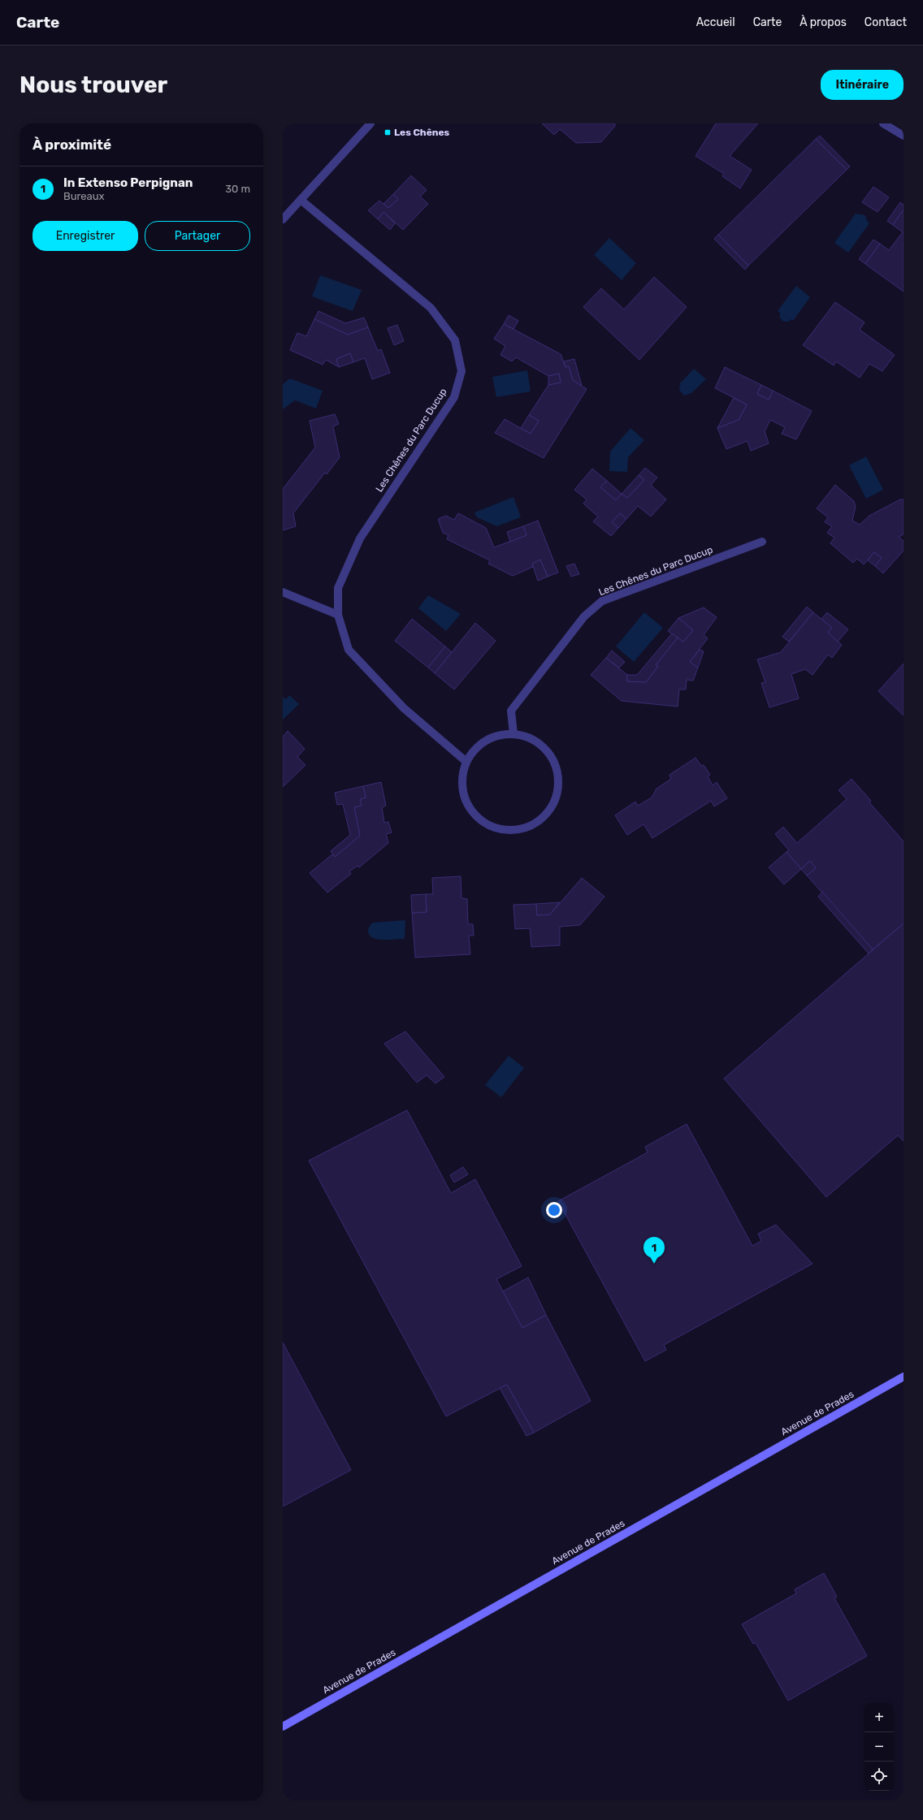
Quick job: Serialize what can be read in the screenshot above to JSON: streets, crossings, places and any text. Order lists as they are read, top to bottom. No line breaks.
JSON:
{"streets":{"main road":["Avenue de Prades"],"street":["Les Chênes du Parc Ducup"]},"places":{"transit":["Les Chênes"]},"page":{"header":"Carte","nav":["Accueil","Carte","À propos","Contact"],"buttons":["Itinéraire",["Enregistrer","Partager"]],"title":"Nous trouver","heading":"À proximité","list":[{"mark":"1","name":"In Extenso Perpignan","note":"Bureaux","value":"30 m"}],"pins":"1","map_buttons":["+","−"]}}
